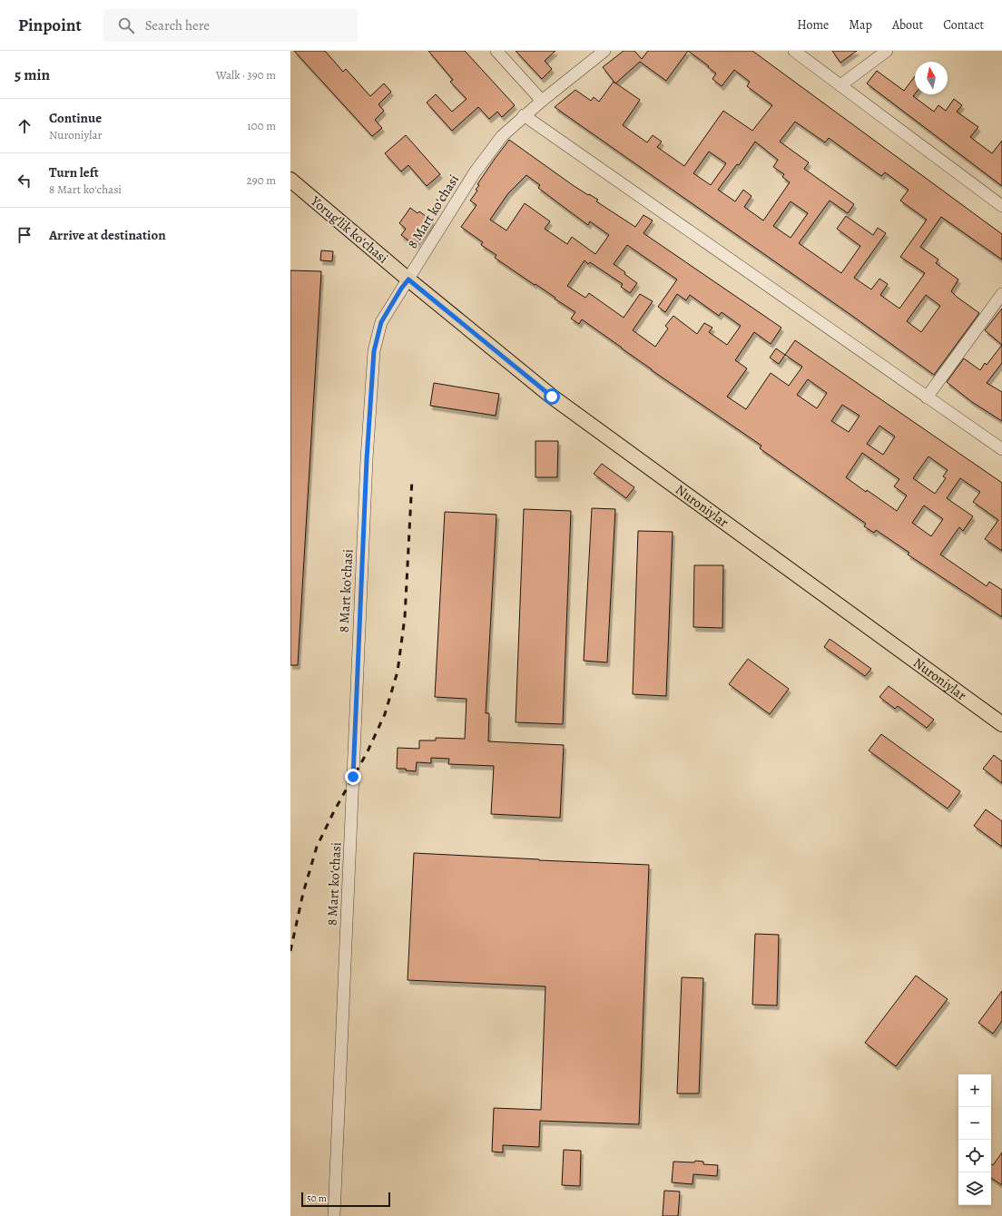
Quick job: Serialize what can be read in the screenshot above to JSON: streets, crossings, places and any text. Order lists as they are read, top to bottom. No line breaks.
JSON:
{"streets":{"main road":["Yorug'lik koʻchasi","Nuroniylar"],"street":["8 Mart koʻchasi"]},"crossings":[["8 Mart koʻchasi","Yorug'lik koʻchasi"],["8 Mart koʻchasi","Nuroniylar"],["Yorug'lik koʻchasi","Nuroniylar"]],"scale_bar":"50 m","north":"top","page":{"header":"Pinpoint","search":"Search here","nav":["Home","Map","About","Contact"],"heading":["5 min","Walk · 390 m"],"list":[["Continue","Nuroniylar","100 m"],["Turn left","8 Mart koʻchasi","290 m"],"Arrive at destination"],"map_buttons":["+","−"],"scale":"50 m"}}
